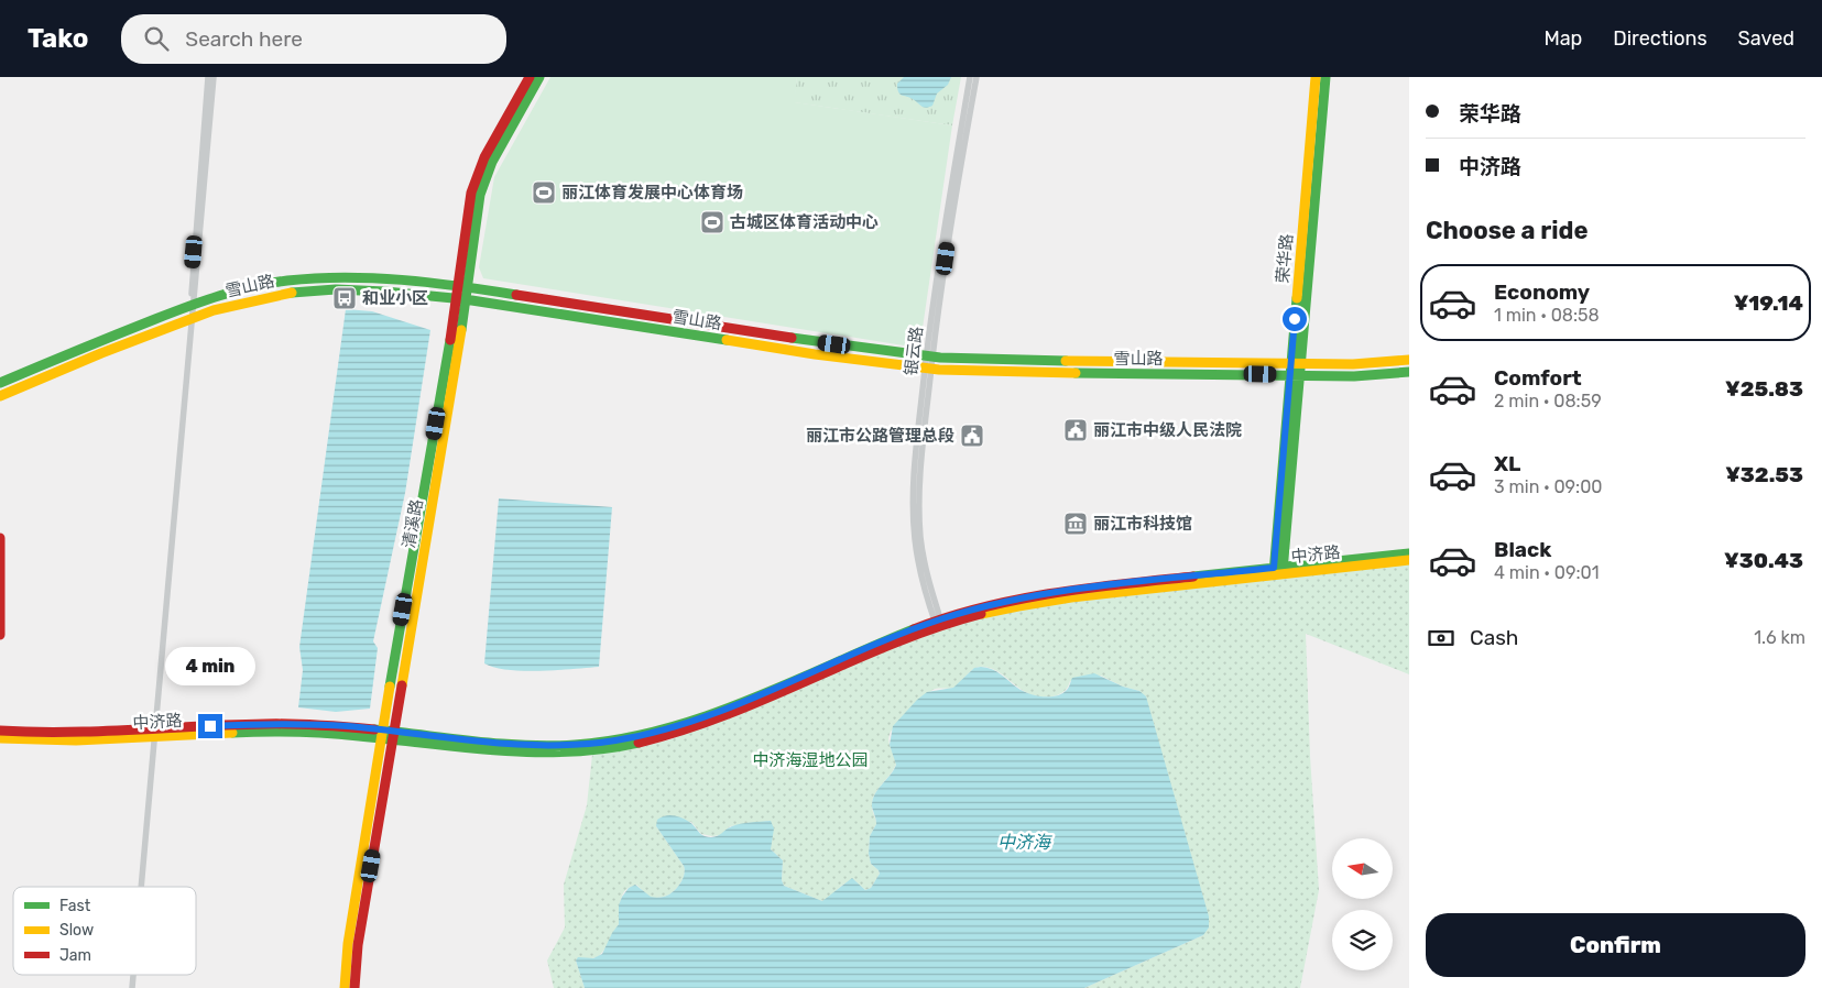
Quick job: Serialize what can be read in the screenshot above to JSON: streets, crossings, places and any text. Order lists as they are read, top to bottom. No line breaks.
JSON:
{"streets":{"street":["荣华路","雪山路","银云路","清溪路","中济路"]},"crossings":[["荣华路","雪山路"],["荣华路","中济路"],["雪山路","银云路"],["雪山路","清溪路"],["银云路","中济路"],["清溪路","中济路"]],"water":["中济海"],"parks":["中济海湿地公园"],"places":{"sports":["丽江体育发展中心体育场","古城区体育活动中心"],"bus stop":["和业小区"],"public building":["丽江市中级人民法院","丽江市公路管理总段"],"museum":["丽江市科技馆"]},"legend":["Fast","Slow","Jam"],"north":"left","page":{"header":"Tako","search":"Search here","nav":["Map","Directions","Saved"],"banner":["荣华路","中济路"],"heading":"Choose a ride","list":[{"name":"Economy","note":"1 min · 08:58","value":"¥19.14"},{"name":"Comfort","note":"2 min · 08:59","value":"¥25.83"},{"name":"XL","note":"3 min · 09:00","value":"¥32.53"},{"name":"Black","note":"4 min · 09:01","value":"¥30.43"}],"pay":["Cash","1.6 km"],"bubble":"4 min","buttons":"Confirm"}}
